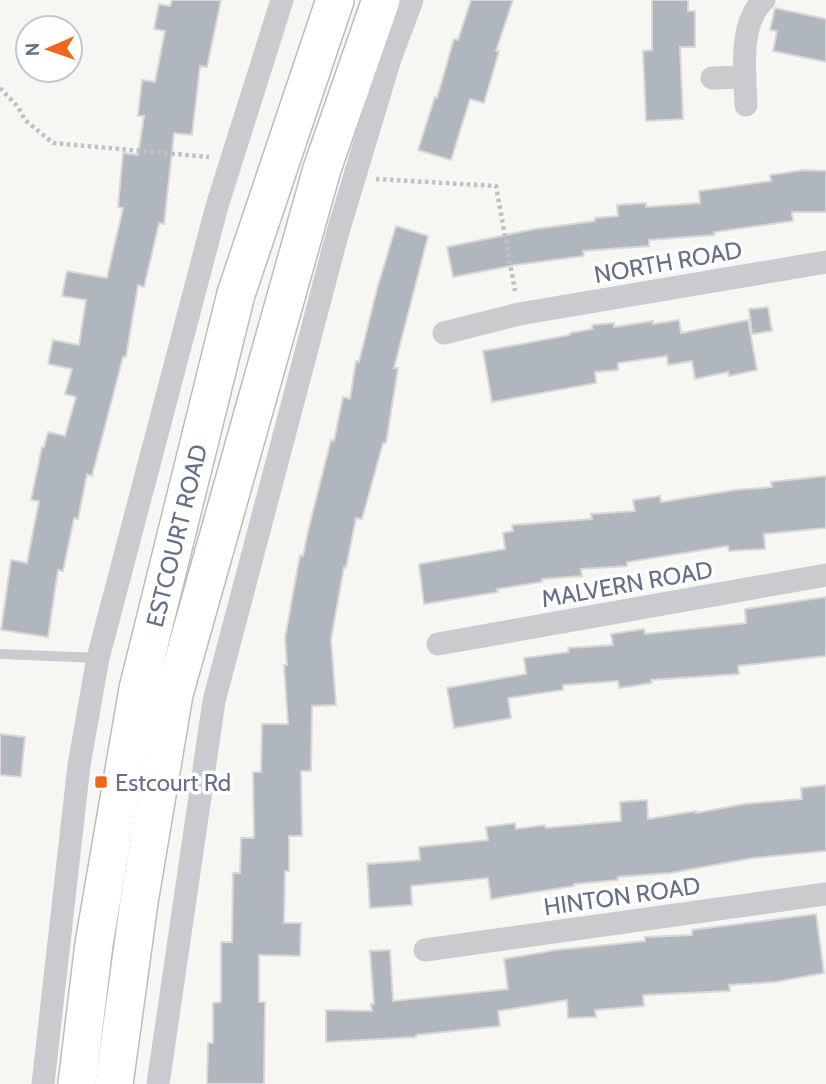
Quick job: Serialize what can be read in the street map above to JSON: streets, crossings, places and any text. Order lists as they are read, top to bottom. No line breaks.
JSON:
{"streets":{"main road":["ESTCOURT ROAD"],"street":["NORTH ROAD","MALVERN ROAD","HINTON ROAD"]},"places":{"transit":["Estcourt Rd"]},"north":"left"}
